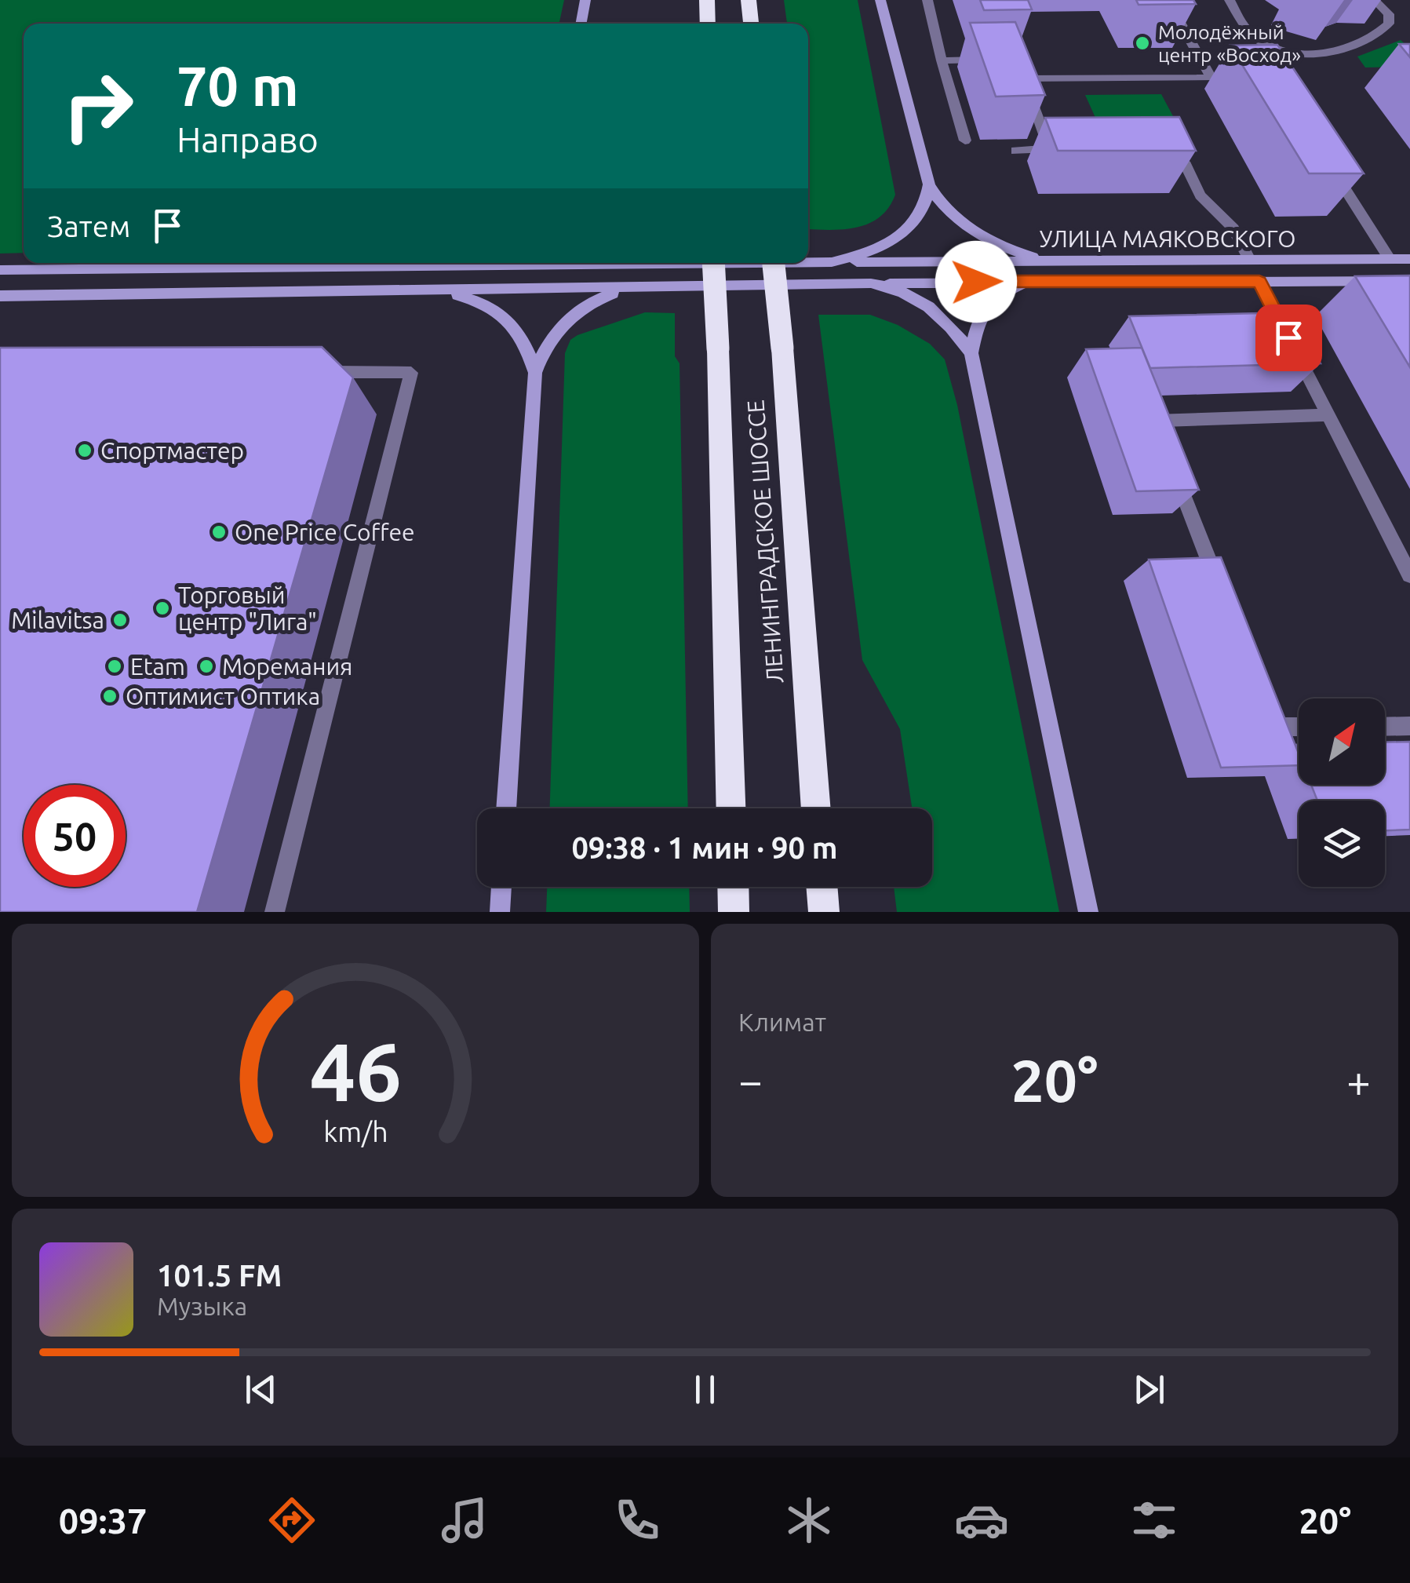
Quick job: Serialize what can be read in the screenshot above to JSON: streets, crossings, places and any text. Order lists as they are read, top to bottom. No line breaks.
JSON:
{"streets":{"highway":["ЛЕНИНГРАДСКОЕ ШОССЕ"],"main road":["УЛИЦА МАЯКОВСКОГО"]},"places":["Молодёжный центр «Восход»","Спортмастер","One Price Coffee","Торговый центр \"Лига\"","Milavitsa","Etam","Моремания","Оптимист Оптика"],"north":"top right","page":{"turn":["70 m","Направо"],"then":"Затем","limit":"50","trip":"09:38 · 1 мин · 90 m","tile":"Климат","heat":["−","20°","+"],"song":["101.5 FM","Музыка"],"tabs":["09:37","20°"],"gauge":["46","km/h"]}}
